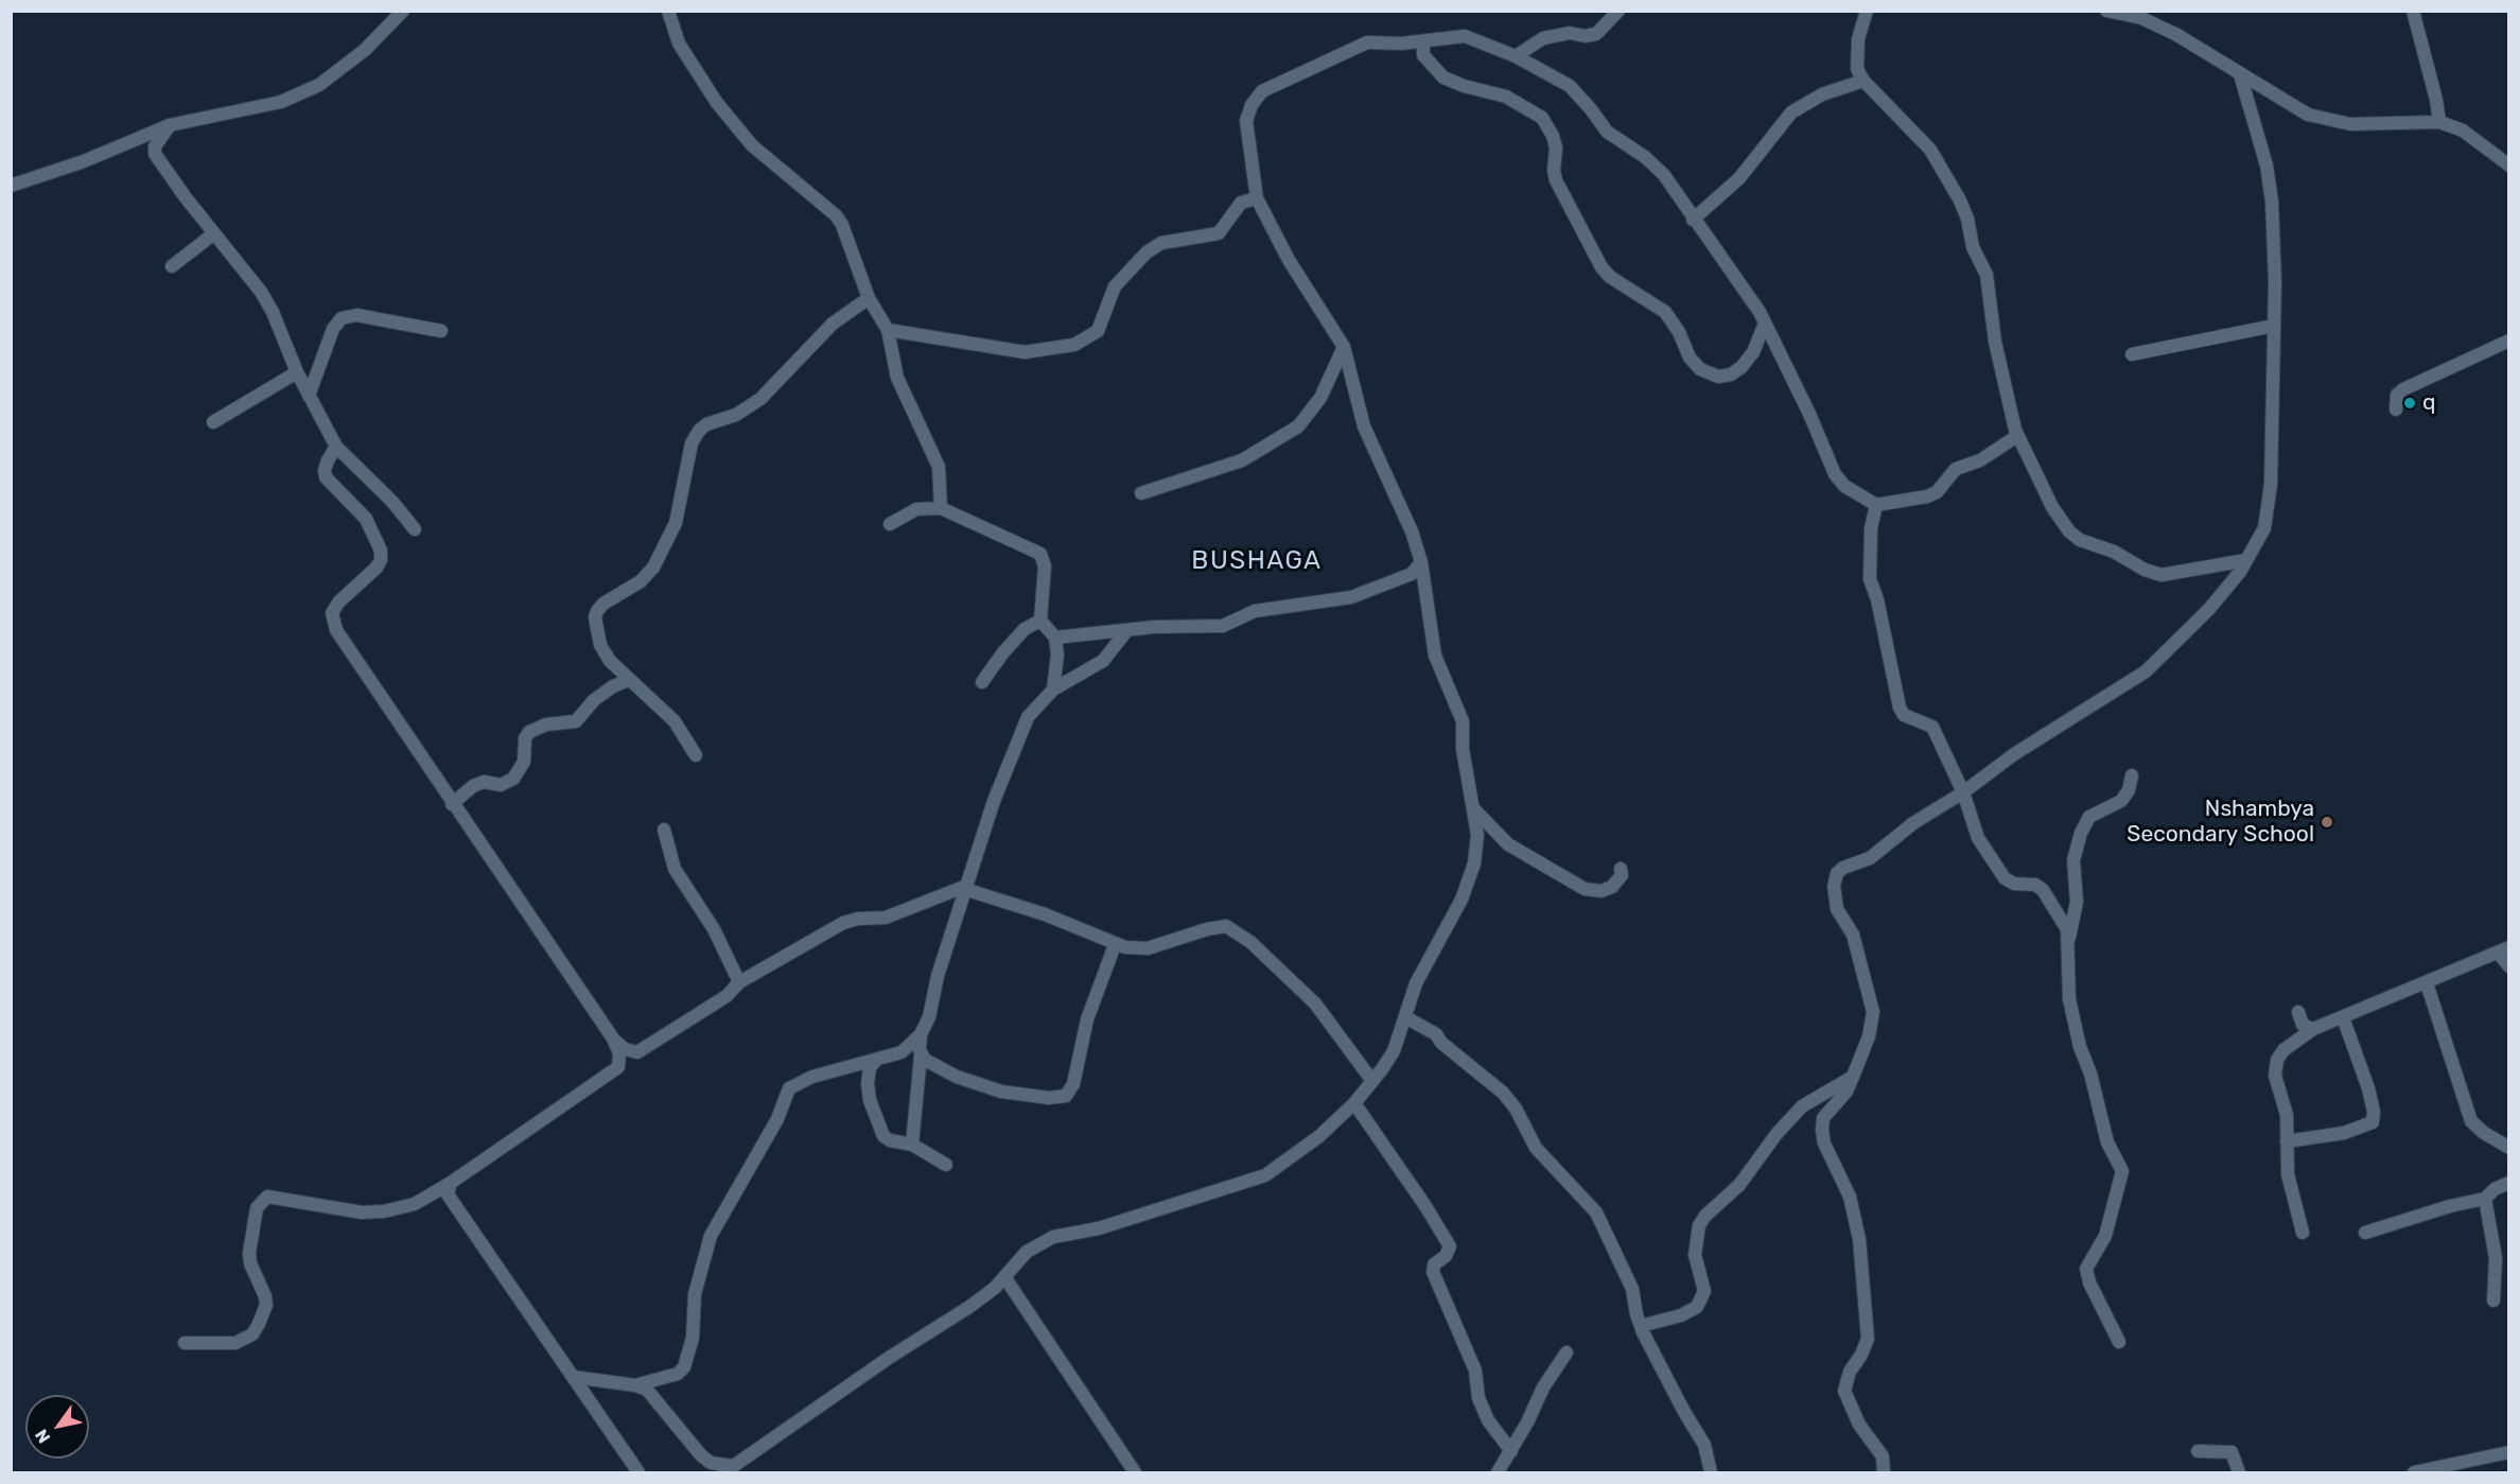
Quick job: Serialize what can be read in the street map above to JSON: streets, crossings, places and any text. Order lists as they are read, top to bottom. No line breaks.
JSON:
{"districts":["BUSHAGA"],"places":["q","Nshambya Secondary School"],"north":"bottom left"}
